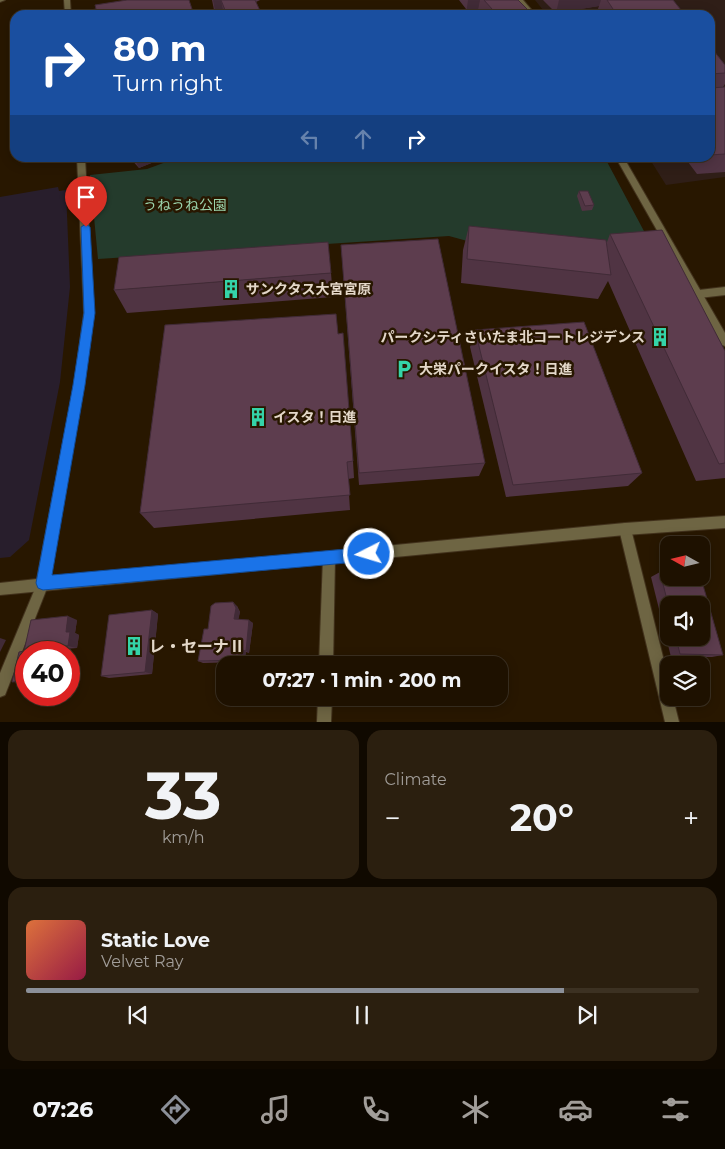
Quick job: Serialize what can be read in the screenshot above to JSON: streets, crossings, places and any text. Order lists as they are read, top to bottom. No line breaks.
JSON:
{"parks":["うねうね公園"],"places":{"building":["サンクタス大宮宮原","パークシティさいたま北コートレジデンス","イスタ！日進","レ・セーナⅡ"],"parking":["大栄パークイスタ！日進"]},"north":"left","page":{"turn":["80 m","Turn right"],"limit":"40","trip":"07:27 · 1 min · 200 m","tile":[["33","km/h"],"Climate"],"heat":["−","20°","+"],"song":["Static Love","Velvet Ray"],"tabs":"07:26"}}
